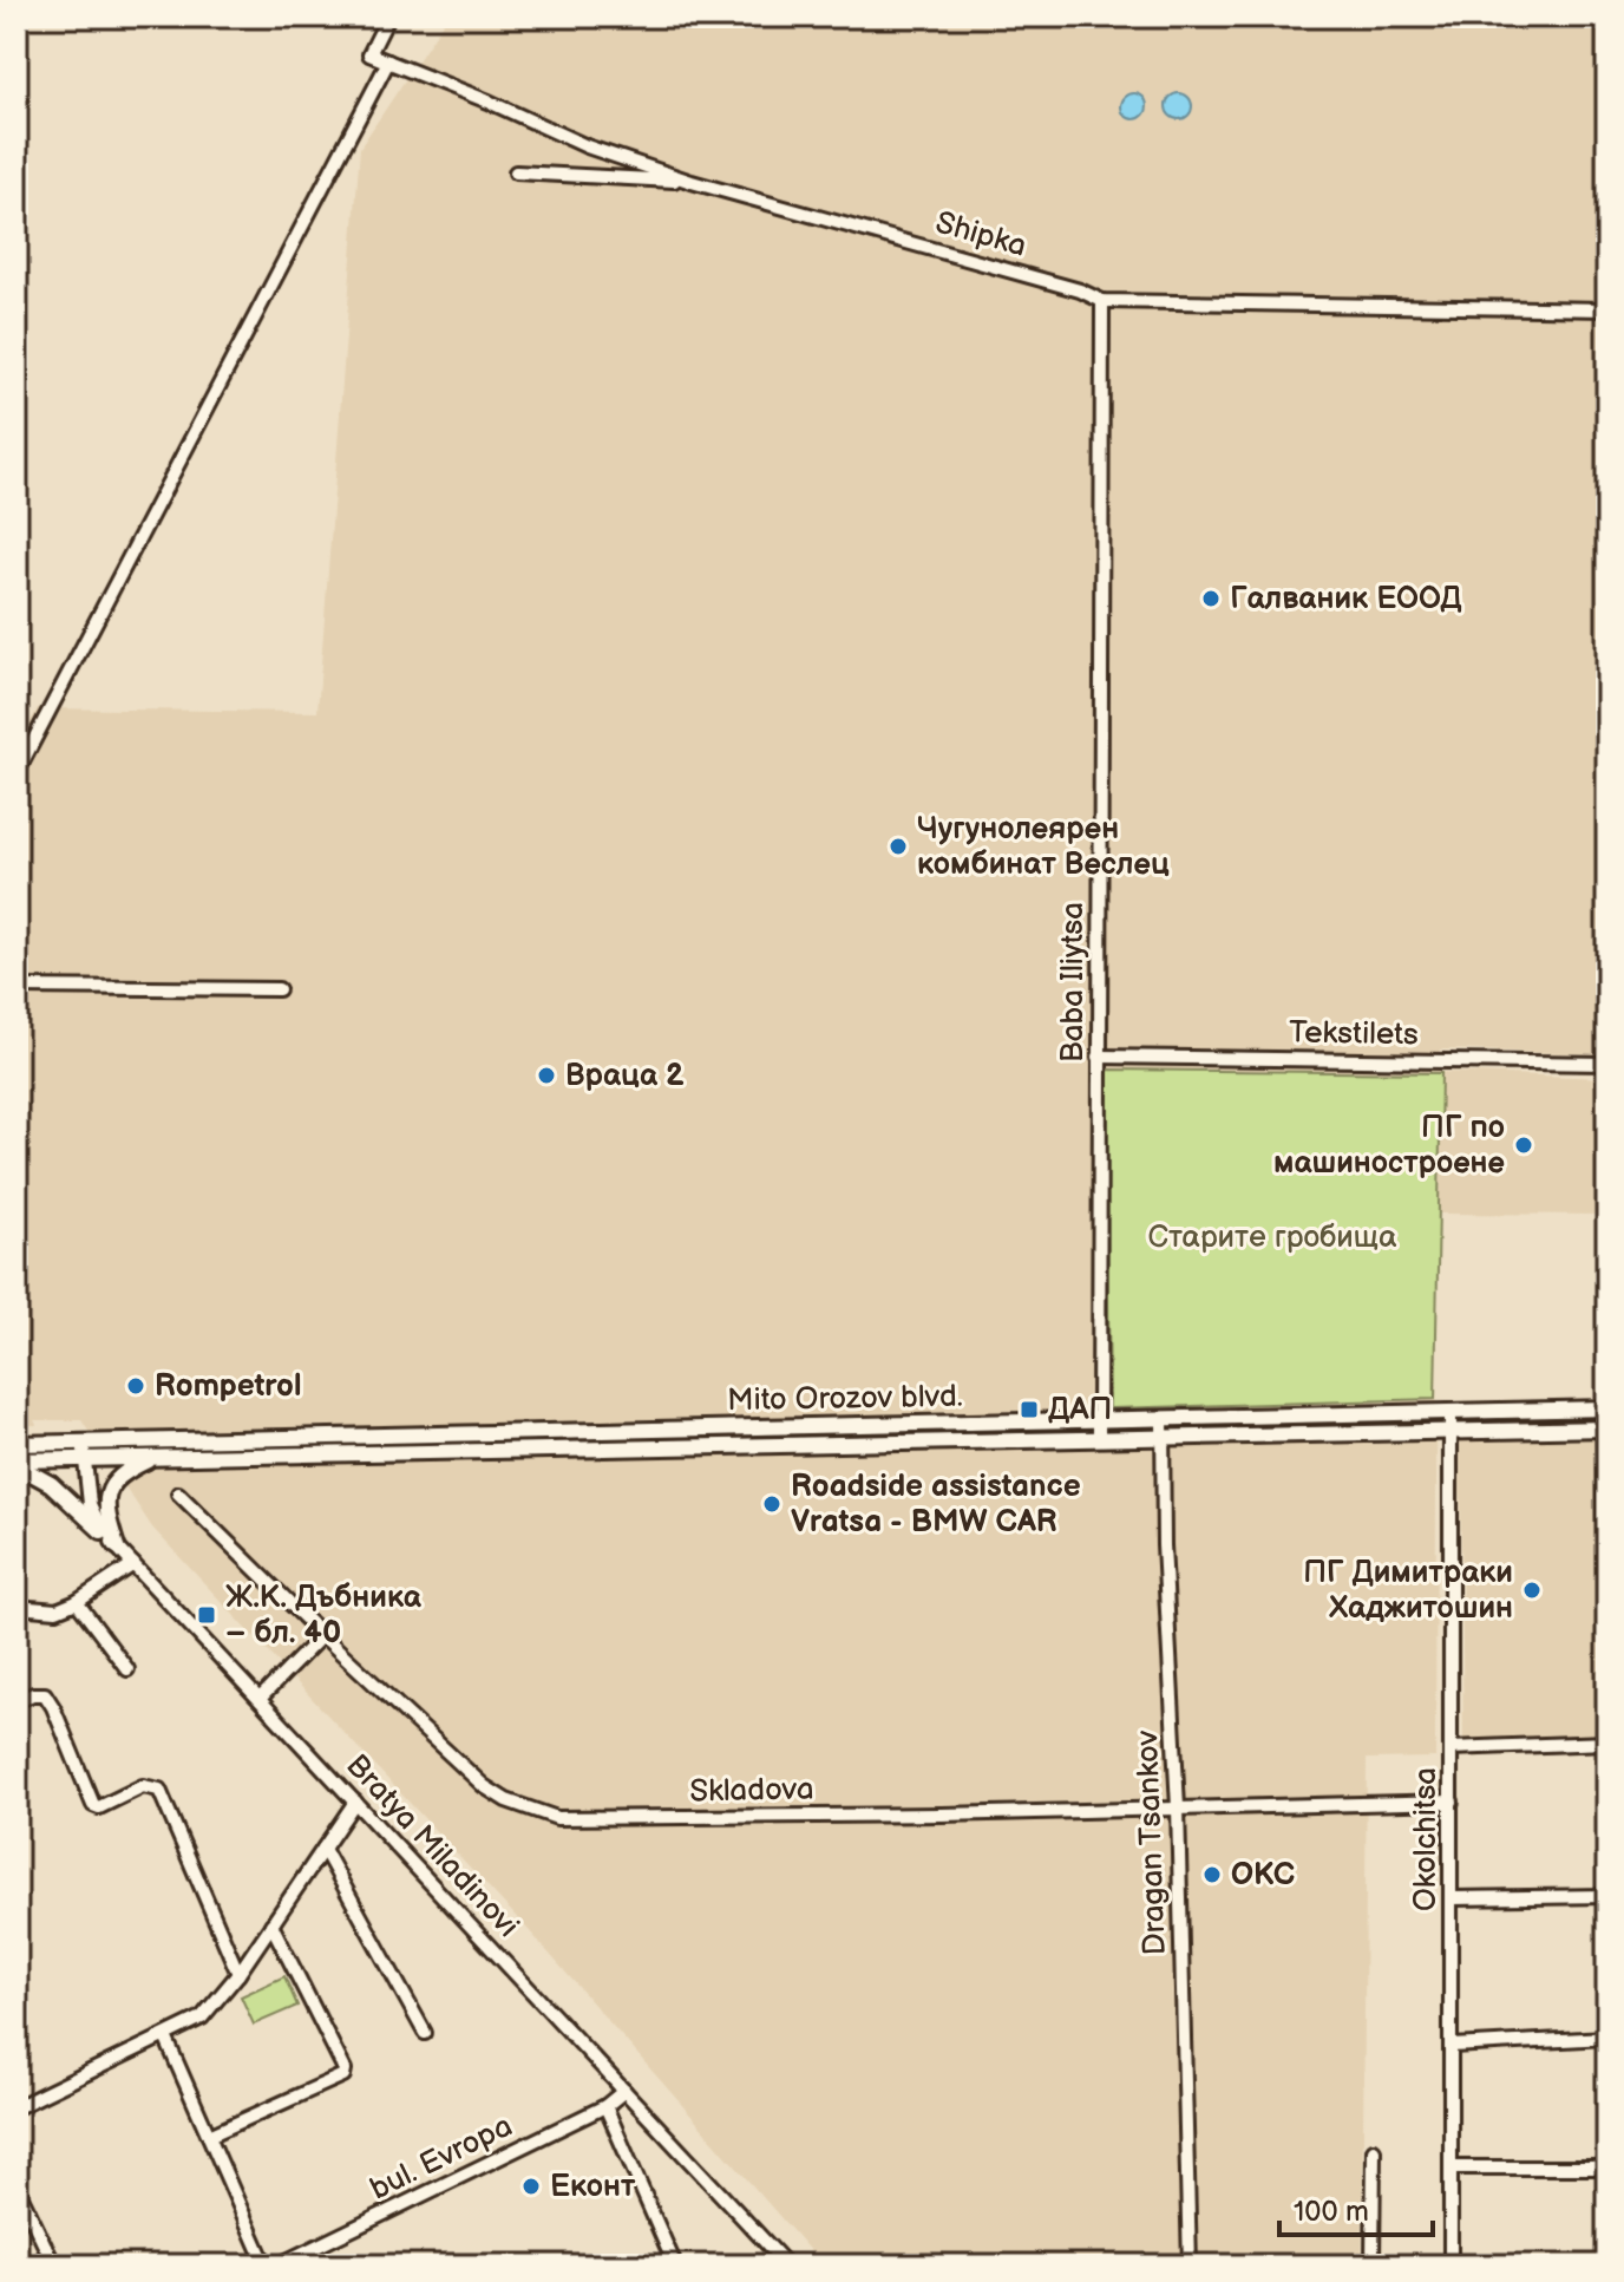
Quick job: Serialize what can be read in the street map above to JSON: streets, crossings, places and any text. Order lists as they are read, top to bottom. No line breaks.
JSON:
{"streets":{"main road":["Mito Orozov blvd."],"street":["Shipka","Baba Iliytsa","Tekstilets","Skladova","Okolchitsa","Dragan Tsankov","Bratya Miladinovi","bul. Evropa"]},"crossings":[["Shipka","Baba Iliytsa"],["Baba Iliytsa","Tekstilets"],["Baba Iliytsa","Mito Orozov blvd."],["Mito Orozov blvd.","Okolchitsa"],["Mito Orozov blvd.","Dragan Tsankov"],["Mito Orozov blvd.","Bratya Miladinovi"],["Skladova","Okolchitsa"],["Skladova","Dragan Tsankov"],["Bratya Miladinovi","bul. Evropa"]],"parks":["Старите гробища"],"places":{"other":["Галваник ЕООД","Чугунолеярен комбинат Веслец","Враца 2","ПГ по машиностроене","Rompetrol","Roadside assistance Vratsa - BMW CAR","ПГ Димитраки Хаджитошин","OKC","Еконт"],"transit":["ДАП","Ж.К. Дъбника – бл. 40"]},"scale_bar":"100 m"}
